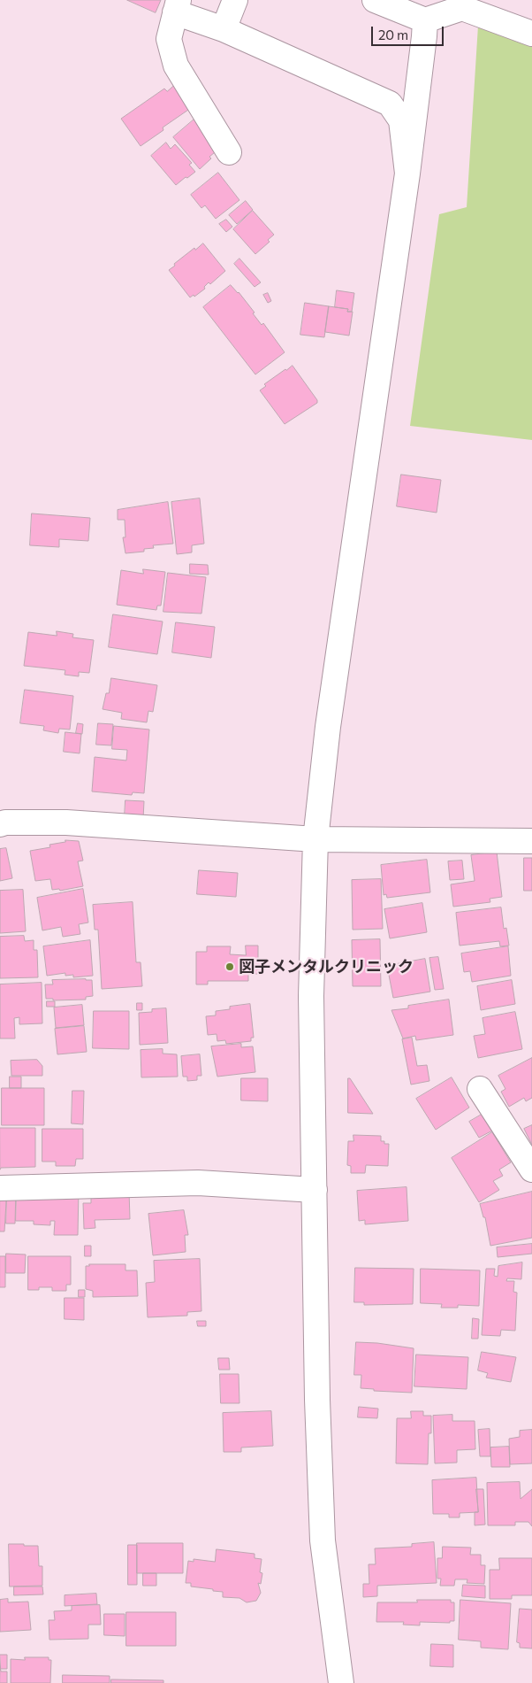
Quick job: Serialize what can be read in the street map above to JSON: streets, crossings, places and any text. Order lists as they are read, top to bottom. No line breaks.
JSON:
{"places":["図子メンタルクリニック"],"scale_bar":"20 m"}
